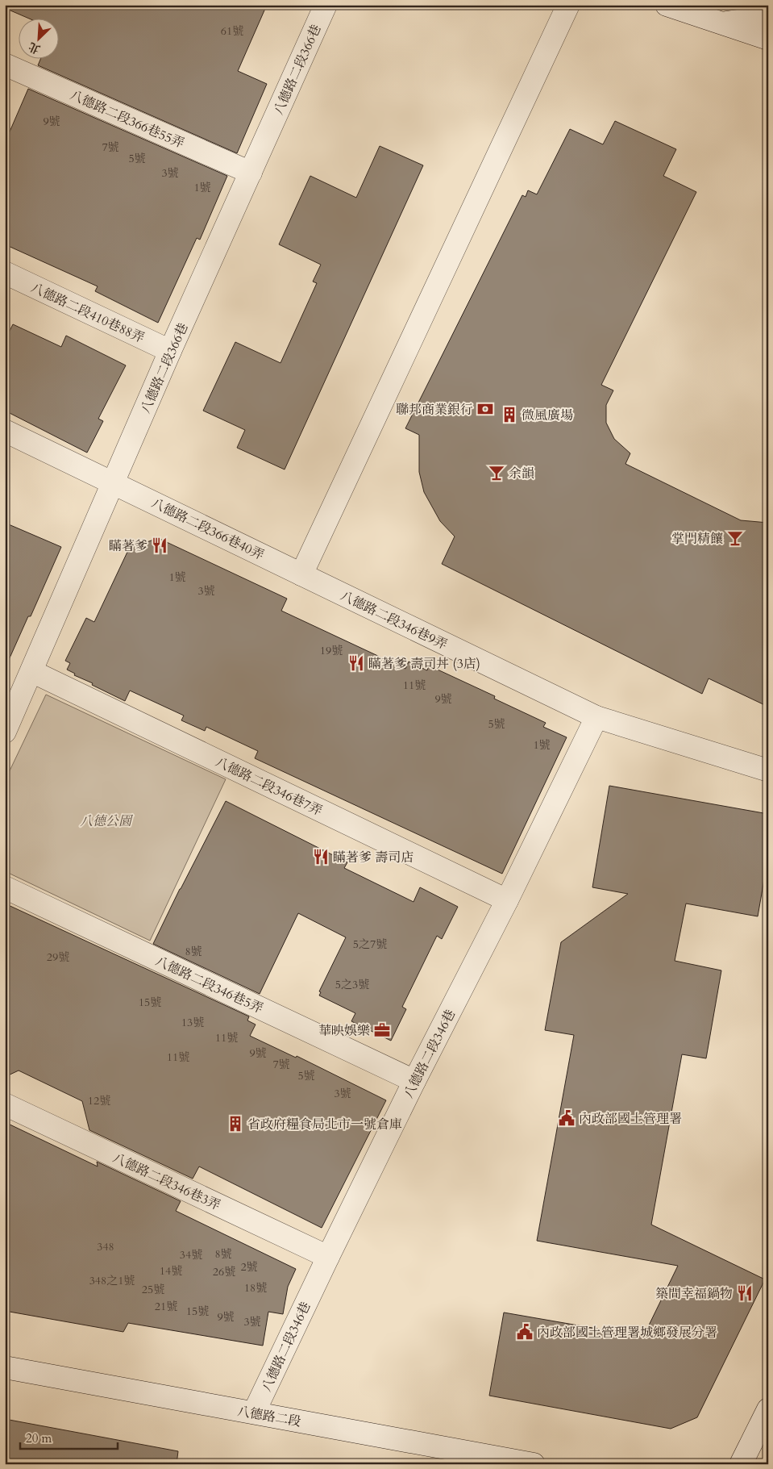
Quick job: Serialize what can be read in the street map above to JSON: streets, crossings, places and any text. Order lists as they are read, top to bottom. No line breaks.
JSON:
{"streets":{"street":["八德路二段366巷","八德路二段366巷55弄","八德路二段410巷88弄","八德路二段366巷40弄","八德路二段346巷9弄","八德路二段346巷7弄","八德路二段346巷5弄","八德路二段346巷","八德路二段346巷3弄","八德路二段"]},"crossings":[["八德路二段366巷","八德路二段366巷55弄"],["八德路二段366巷","八德路二段410巷88弄"],["八德路二段366巷","八德路二段366巷40弄"],["八德路二段366巷","八德路二段346巷7弄"],["八德路二段366巷40弄","八德路二段346巷9弄"],["八德路二段346巷9弄","八德路二段346巷"],["八德路二段346巷7弄","八德路二段346巷"],["八德路二段346巷5弄","八德路二段346巷"],["八德路二段346巷","八德路二段346巷3弄"],["八德路二段346巷","八德路二段"]],"parks":["八德公園"],"places":{"bank":["聯邦商業銀行"],"building":["微風廣場","省政府糧食局北市一號倉庫"],"bar":["余韻","掌門精饟"],"restaurant":["瞞著爹","瞞著爹 壽司丼 (3店)","瞞著爹 壽司店","築間幸福鍋物"],"office":["華映娛樂"],"public building":["內政部國土管理署","內政部國土管理署城鄉發展分署"]},"house_numbers":["61號","9號","7號","5號","3號","1號","1號","3號","19號","11號","9號","5號","1號","5之7號","8號","29號","5之3號","15號","13號","11號","9號","11號","7號","5號","3號","12號","348","8號","34號","2號","14號","26號","348之1號","18號","25號","21號","15號","9號","3號"],"scale_bar":"20 m","north":"bottom left"}
